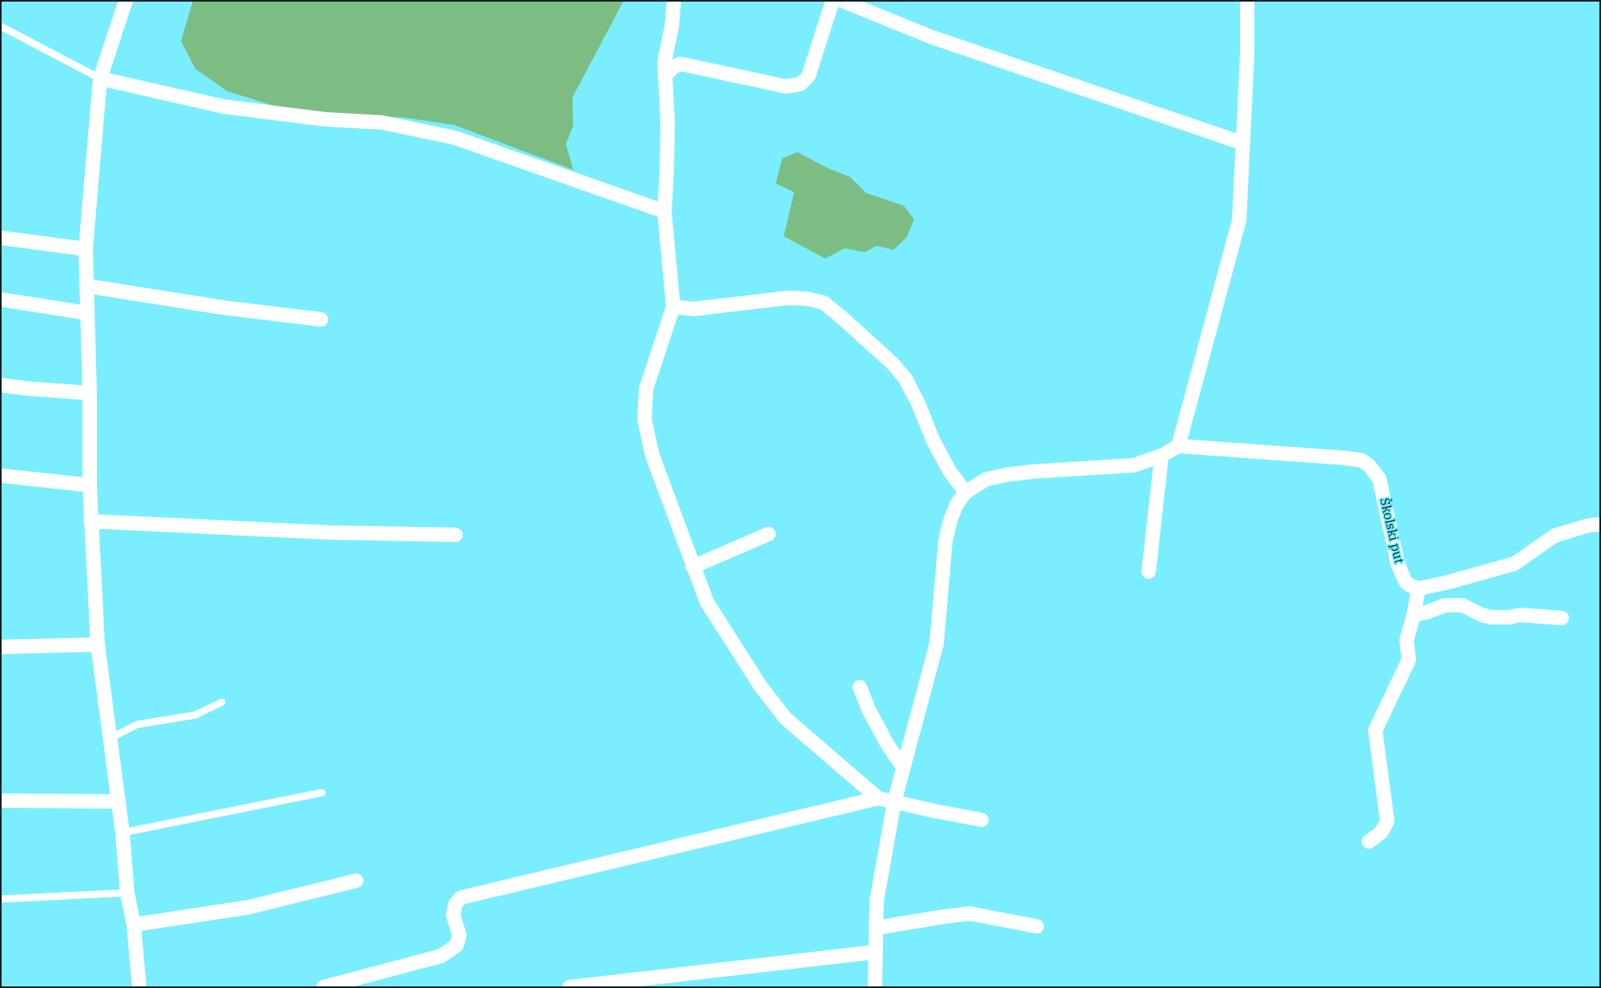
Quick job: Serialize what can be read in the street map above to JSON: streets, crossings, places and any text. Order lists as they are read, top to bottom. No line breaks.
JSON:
{"streets":{"street":["Školski put"]}}
